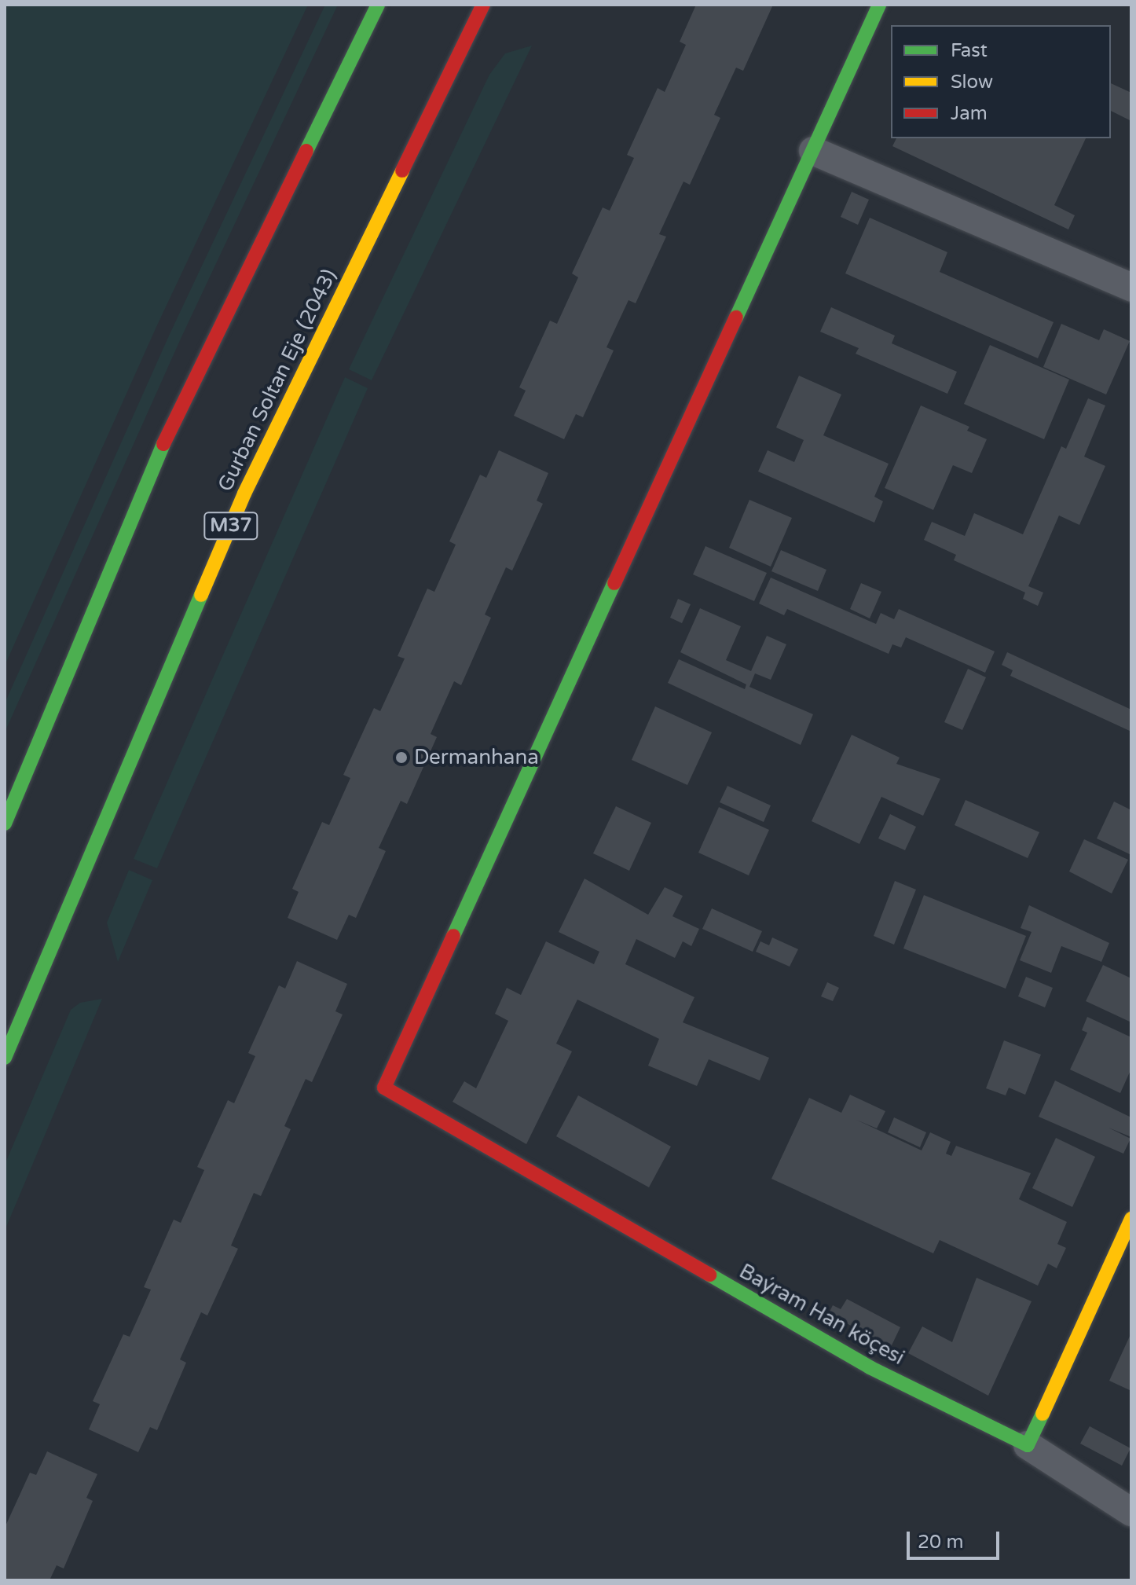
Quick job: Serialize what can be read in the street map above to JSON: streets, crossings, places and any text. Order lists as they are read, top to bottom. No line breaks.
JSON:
{"streets":{"main road":["Gurban Soltan Eje (2043)","M37","Baýram Han köçesi"]},"places":["Dermanhana"],"legend":["Fast","Slow","Jam"],"scale_bar":"20 m"}
